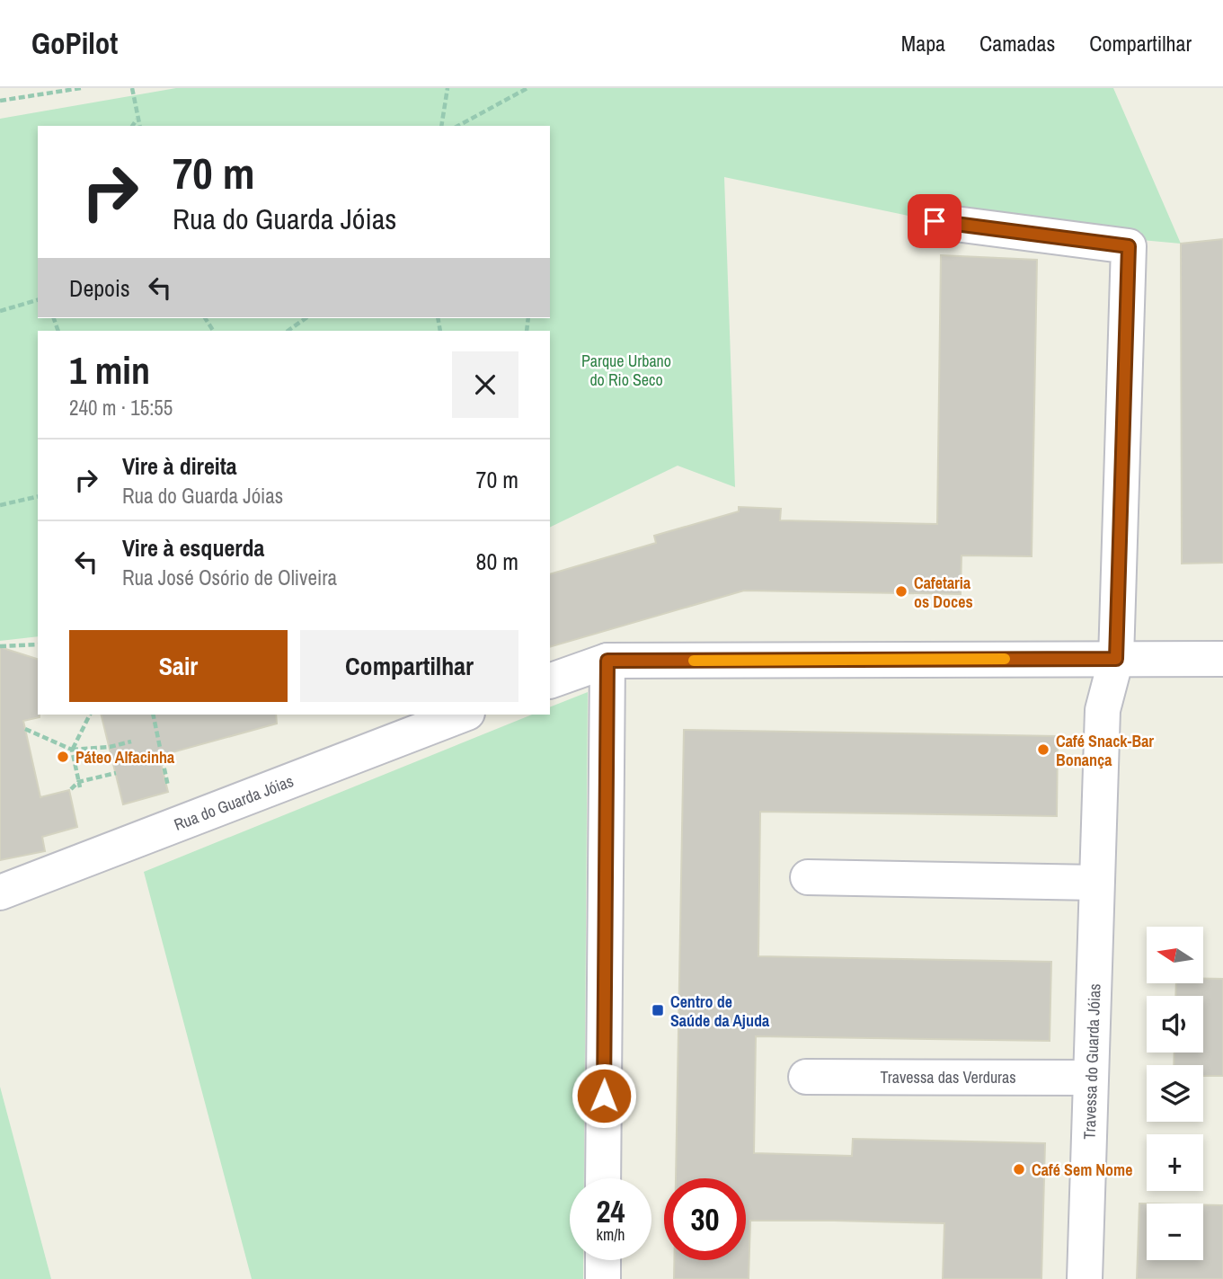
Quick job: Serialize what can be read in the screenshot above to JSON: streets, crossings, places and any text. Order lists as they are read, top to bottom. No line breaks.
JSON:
{"streets":{"street":["Rua do Guarda Jóias","Travessa do Guarda Jóias","Travessa das Verduras"]},"crossings":[["Travessa do Guarda Jóias","Travessa das Verduras"]],"parks":["Parque Urbano do Rio Seco"],"places":{"other":["Cafetaria os Doces","Café Snack-Bar Bonança","Páteo Alfacinha","Café Sem Nome"],"transit":["Centro de Saúde da Ajuda"]},"north":"left","page":{"header":"GoPilot","nav":["Mapa","Camadas","Compartilhar"],"turn":["70 m","Rua do Guarda Jóias"],"then":"Depois","heading":["1 min","240 m · 15:55"],"list":[{"name":"Vire à direita","note":"Rua do Guarda Jóias","value":"70 m"},{"name":"Vire à esquerda","note":"Rua José Osório de Oliveira","value":"80 m"}],"buttons":["Sair","Compartilhar"],"map_buttons":["+","−"],"speed":"24 km/h","limit":"30"}}
